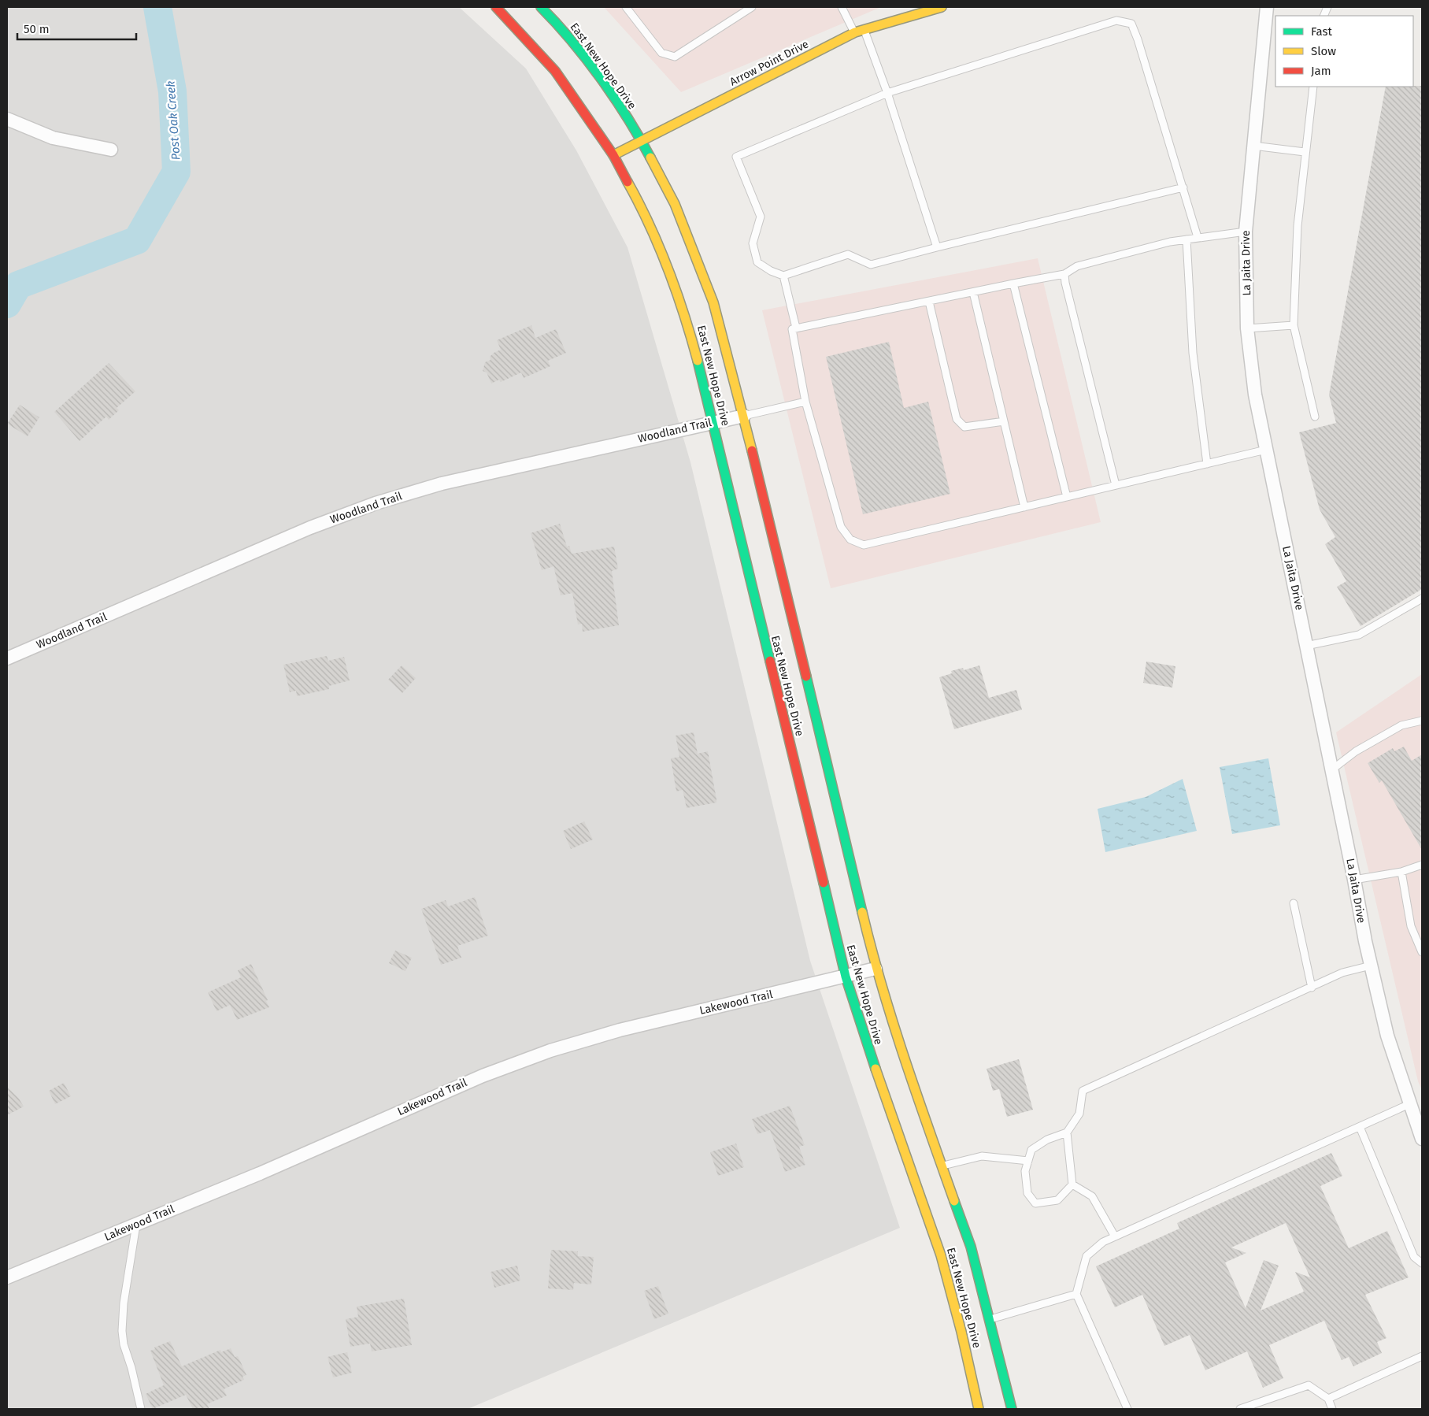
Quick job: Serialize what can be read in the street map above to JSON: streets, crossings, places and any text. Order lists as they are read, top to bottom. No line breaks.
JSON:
{"streets":{"street":["Arrow Point Drive","East New Hope Drive","La Jaita Drive","Woodland Trail","Lakewood Trail"]},"crossings":[["Arrow Point Drive","East New Hope Drive"],["East New Hope Drive","Woodland Trail"],["East New Hope Drive","Lakewood Trail"]],"water":["Post Oak Creek"],"legend":["Fast","Slow","Jam"],"scale_bar":"50 m"}
